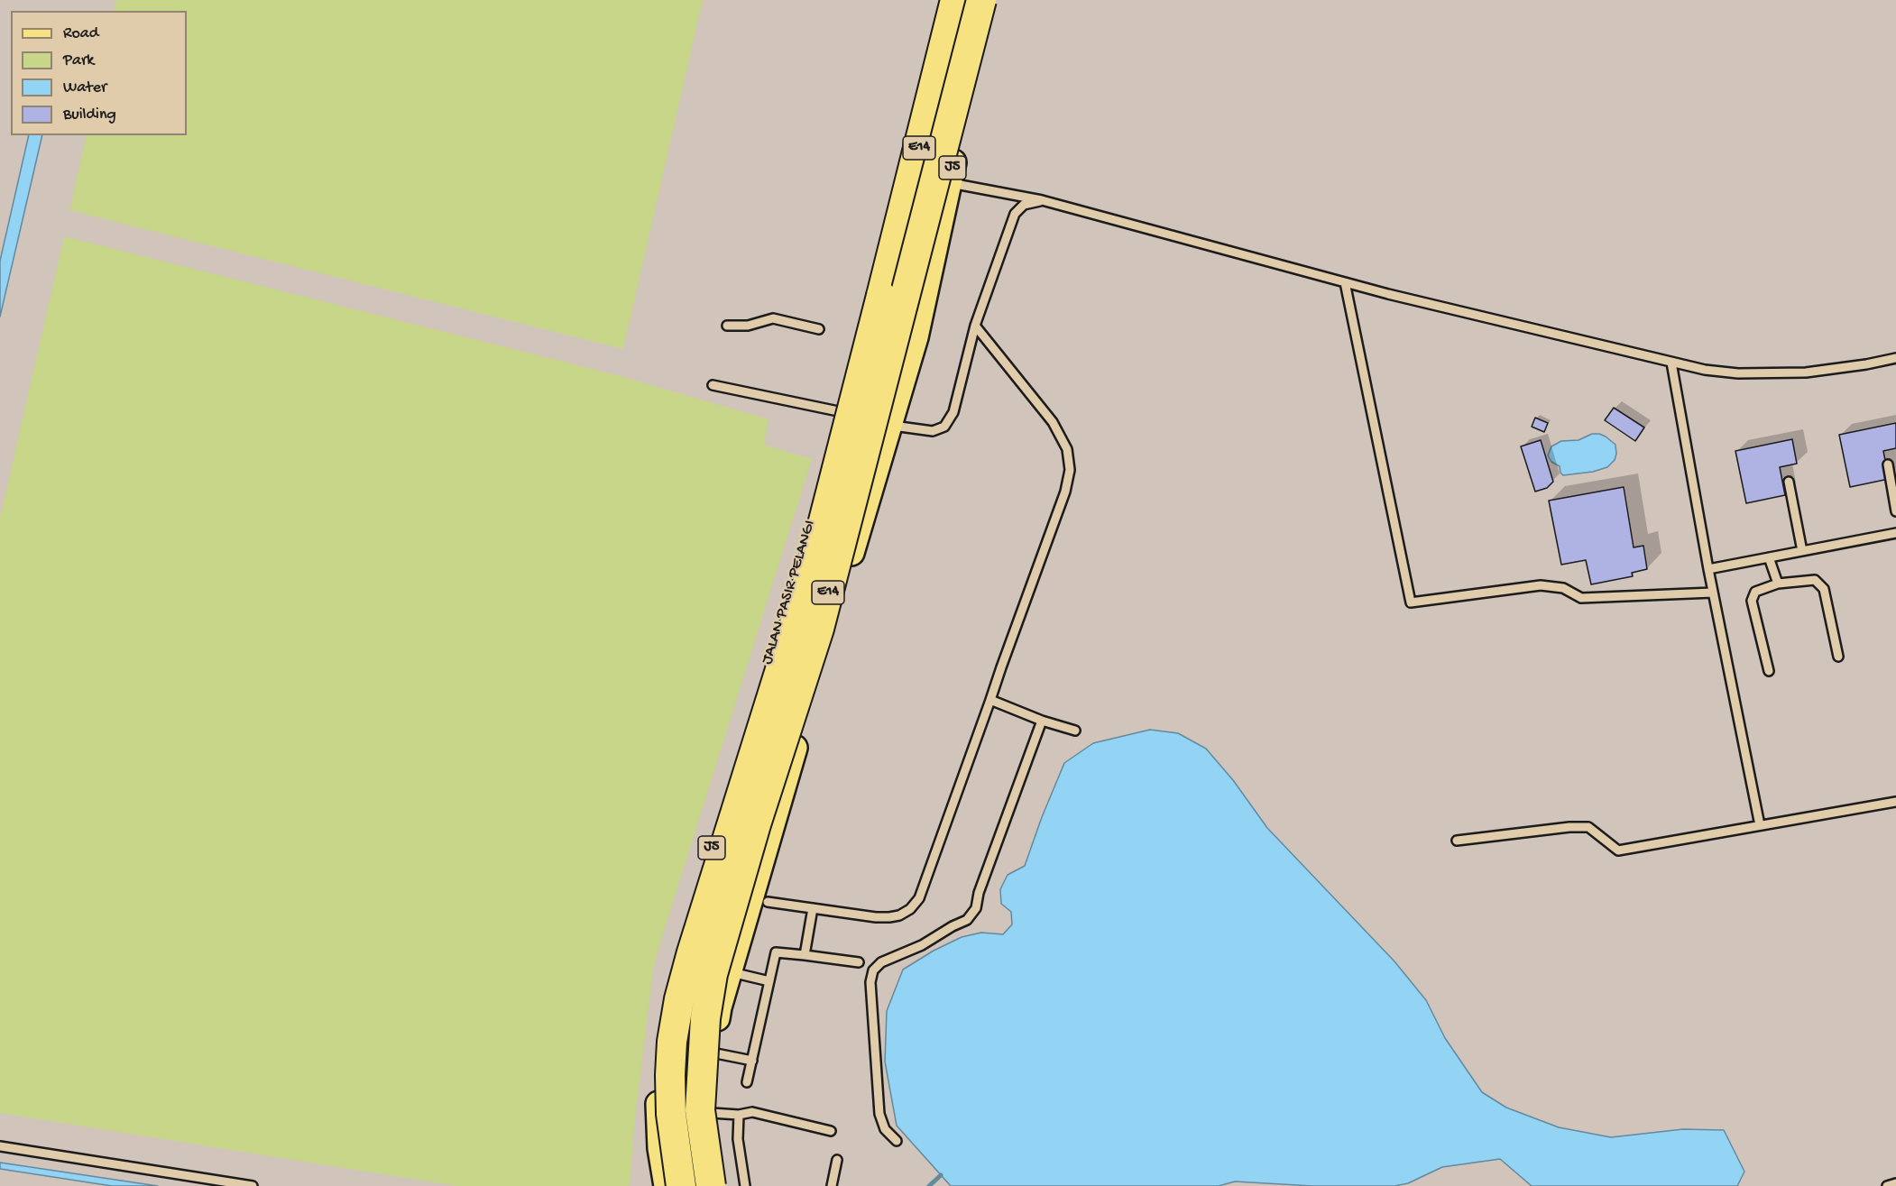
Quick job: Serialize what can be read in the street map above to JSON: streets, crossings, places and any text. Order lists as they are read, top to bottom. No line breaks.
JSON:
{"streets":{"highway":["E14"],"main road":["J5","JALAN PASIR PELANGI"]},"crossings":[["E14","JALAN PASIR PELANGI"]],"legend":["Road","Park","Water","Building"]}
